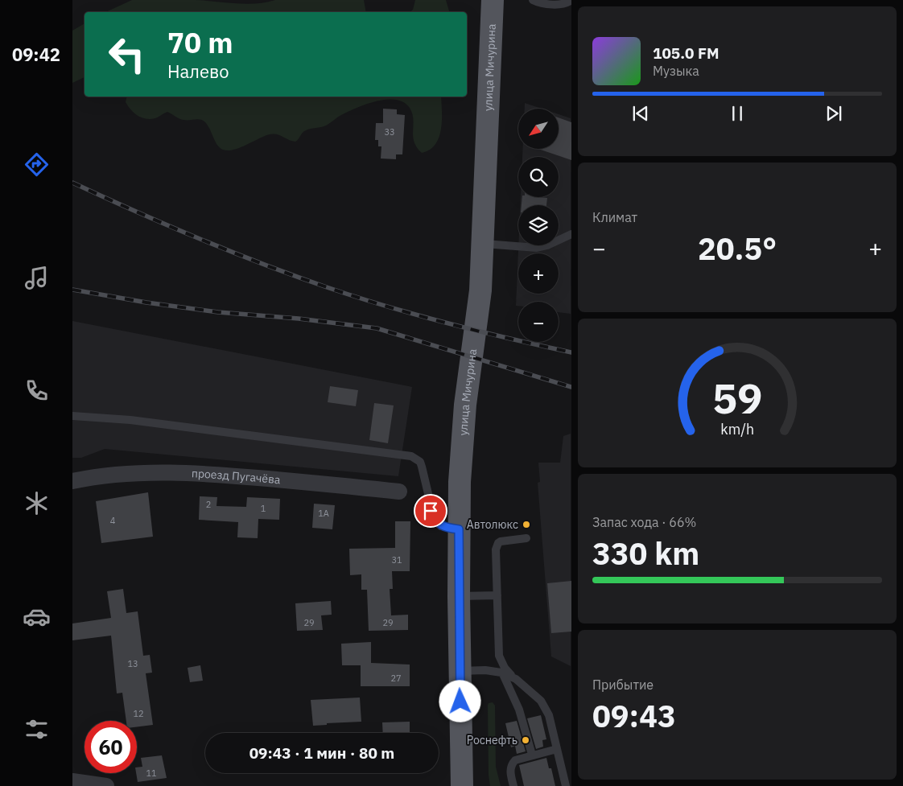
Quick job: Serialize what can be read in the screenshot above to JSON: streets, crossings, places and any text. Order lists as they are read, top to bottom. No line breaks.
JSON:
{"streets":{"main road":["улица Мичурина"],"street":["проезд Пугачёва"]},"places":["Автолюкс","Роснефть"],"house_numbers":["33","2","1","1А","4","31","29","29","13","27","12","11"],"north":"bottom left","page":{"tabs":"09:42","turn":["70 m","Налево"],"song":["105.0 FM","Музыка"],"map_buttons":["+","−"],"tile":["Климат",["Запас хода · 66%","330 km"],["Прибытие","09:43"]],"heat":["−","20.5°","+"],"limit":"60","trip":"09:43 · 1 мин · 80 m","gauge":["59","km/h"]}}
